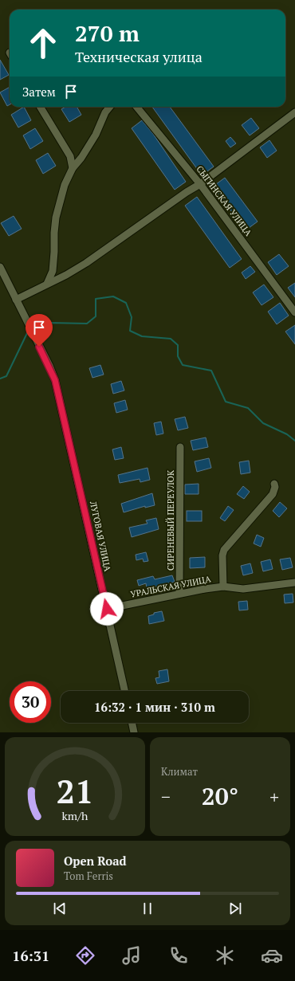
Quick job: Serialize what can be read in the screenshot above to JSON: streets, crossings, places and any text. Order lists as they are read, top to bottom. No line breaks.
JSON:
{"streets":{"street":["СЫГИНСКАЯ УЛИЦА","СИРЕНЕВЫЙ ПЕРЕУЛОК","ЛУГОВАЯ УЛИЦА","УРАЛЬСКАЯ УЛИЦА"]},"crossings":[["СИРЕНЕВЫЙ ПЕРЕУЛОК","УРАЛЬСКАЯ УЛИЦА"],["ЛУГОВАЯ УЛИЦА","УРАЛЬСКАЯ УЛИЦА"]],"page":{"turn":["270 m","Техническая улица"],"then":"Затем","limit":"30","trip":"16:32 · 1 мин · 310 m","tile":"Климат","heat":["−","20°","+"],"song":["Open Road","Tom Ferris"],"tabs":"16:31","gauge":["21","km/h"]}}
